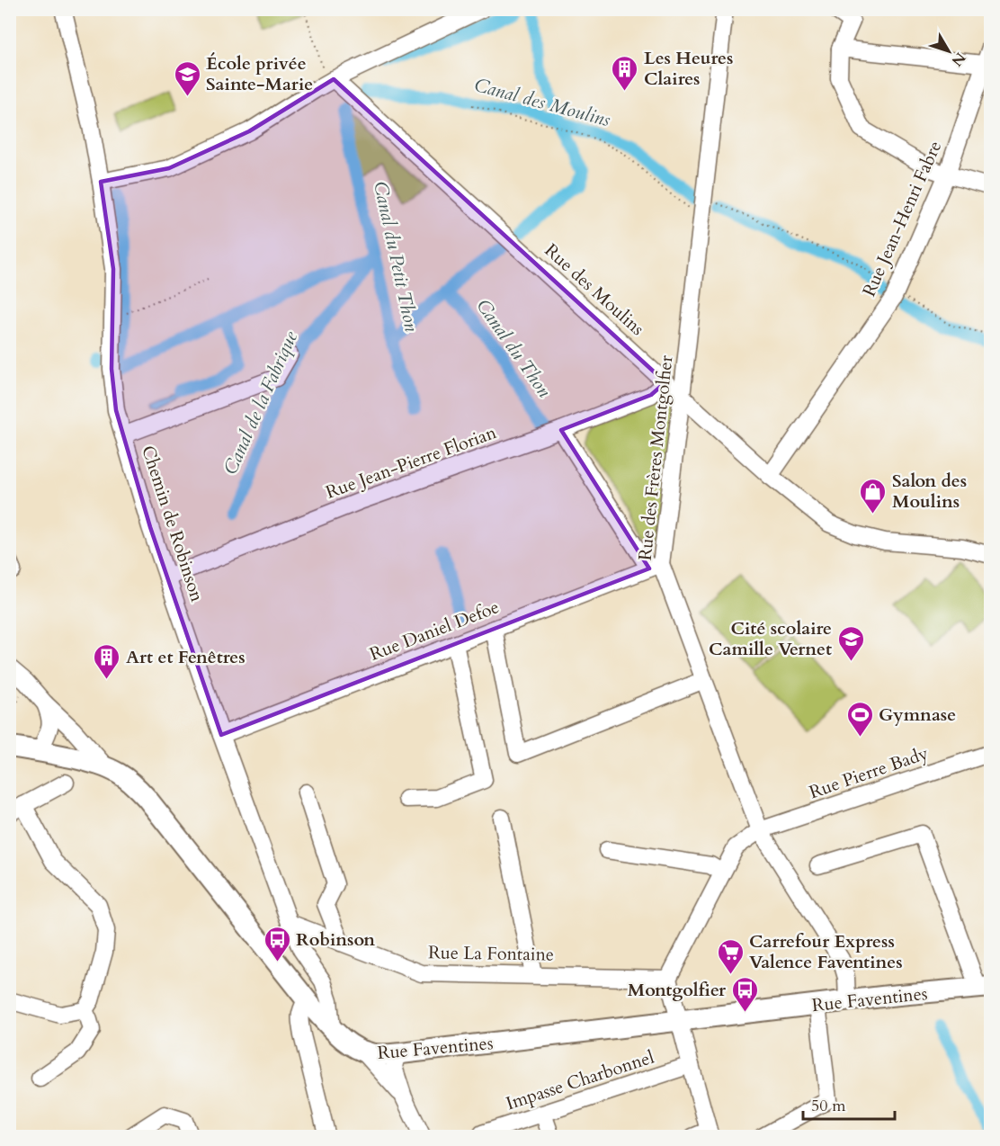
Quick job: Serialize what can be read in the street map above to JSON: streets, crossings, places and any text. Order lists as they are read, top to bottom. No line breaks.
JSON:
{"streets":{"main road":["Rue Faventines"],"street":["Rue Jean-Henri Fabre","Rue des Moulins","Rue des Frères Montgolfier","Rue Jean-Pierre Florian","Chemin de Robinson","Rue Daniel Defoe","Rue Pierre Bady","Rue La Fontaine","Impasse Charbonnel"]},"crossings":[["Rue Jean-Henri Fabre","Rue des Moulins"],["Rue des Moulins","Rue des Frères Montgolfier"],["Rue des Moulins","Rue Jean-Pierre Florian"],["Rue des Frères Montgolfier","Rue Daniel Defoe"],["Rue des Frères Montgolfier","Rue Pierre Bady"],["Rue des Frères Montgolfier","Rue Faventines"],["Rue Jean-Pierre Florian","Chemin de Robinson"],["Chemin de Robinson","Rue Daniel Defoe"],["Chemin de Robinson","Rue La Fontaine"],["Chemin de Robinson","Rue Faventines"],["Rue Pierre Bady","Rue La Fontaine"]],"water":["Canal des Moulins","Canal du Petit Thon","Canal du Thon","Canal de la Fabrique"],"places":{"building":["Les Heures Claires","Art et Fenêtres"],"school or university":["École privée Sainte-Marie","Cité scolaire Camille Vernet"],"shop":["Salon des Moulins"],"sports":["Gymnase"],"bus stop":["Robinson","Montgolfier"],"supermarket":["Carrefour Express Valence Faventines"]},"scale_bar":"50 m","north":"bottom right"}
